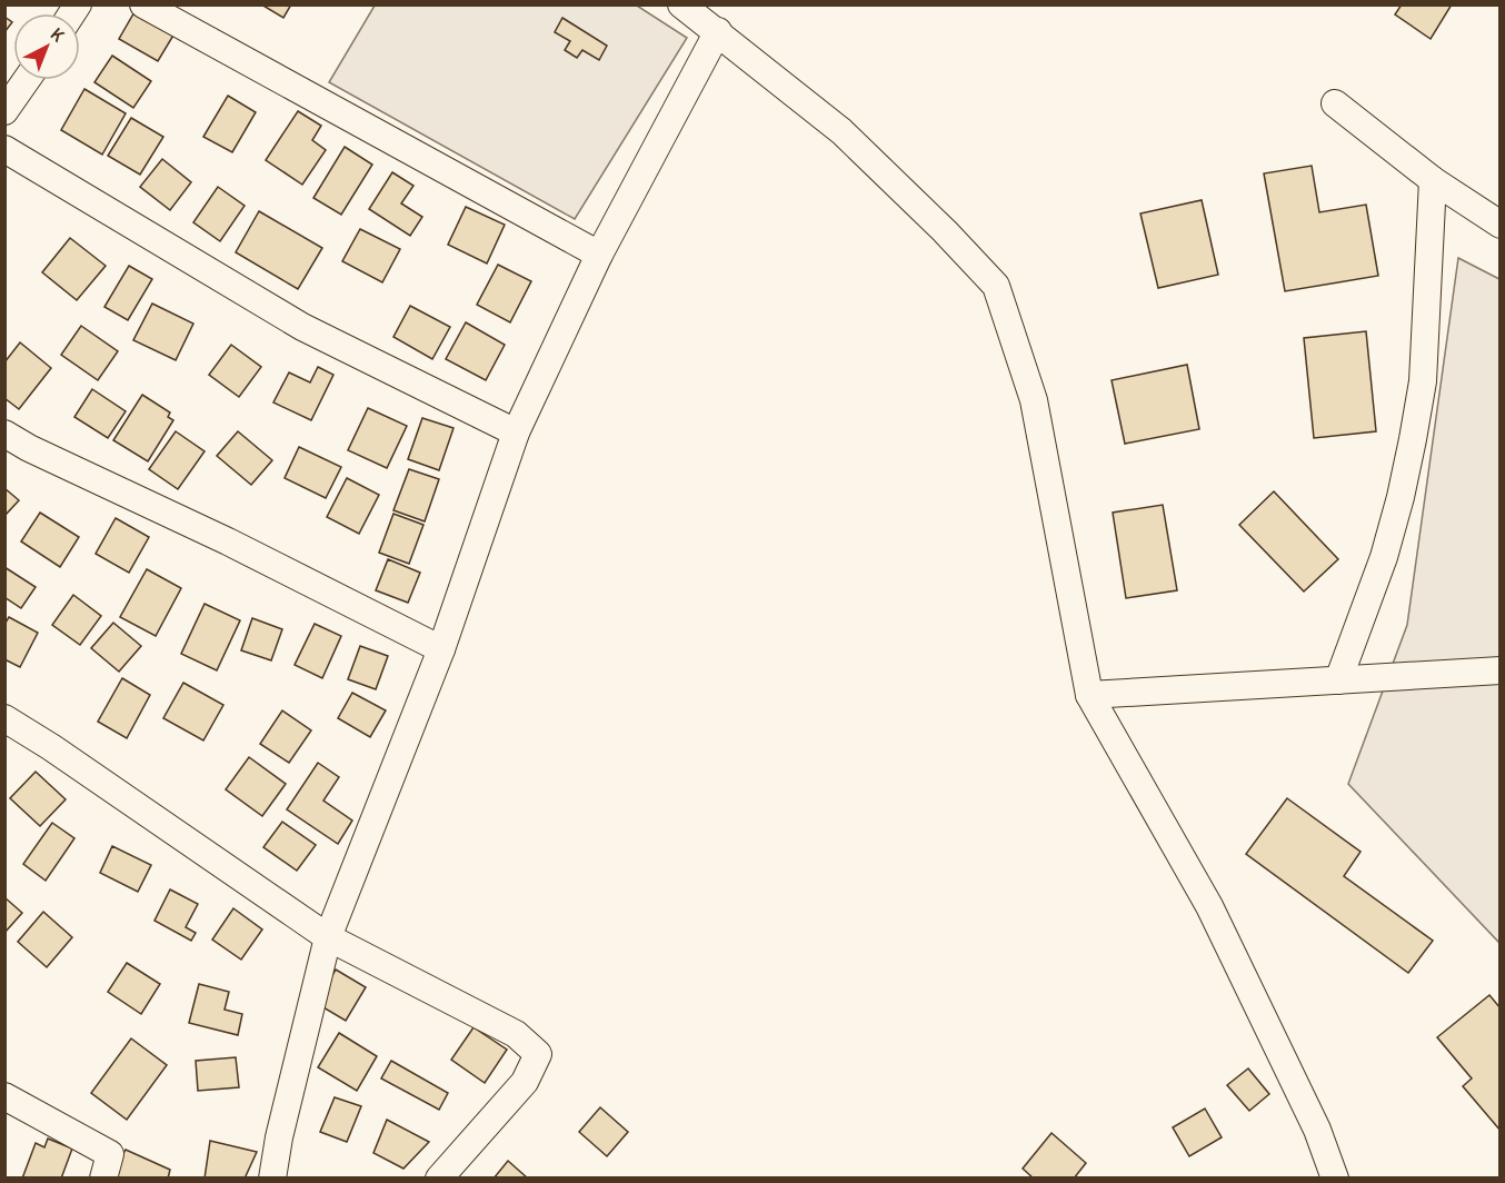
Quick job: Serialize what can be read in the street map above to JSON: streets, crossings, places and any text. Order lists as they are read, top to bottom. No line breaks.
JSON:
{"north":"top right"}
